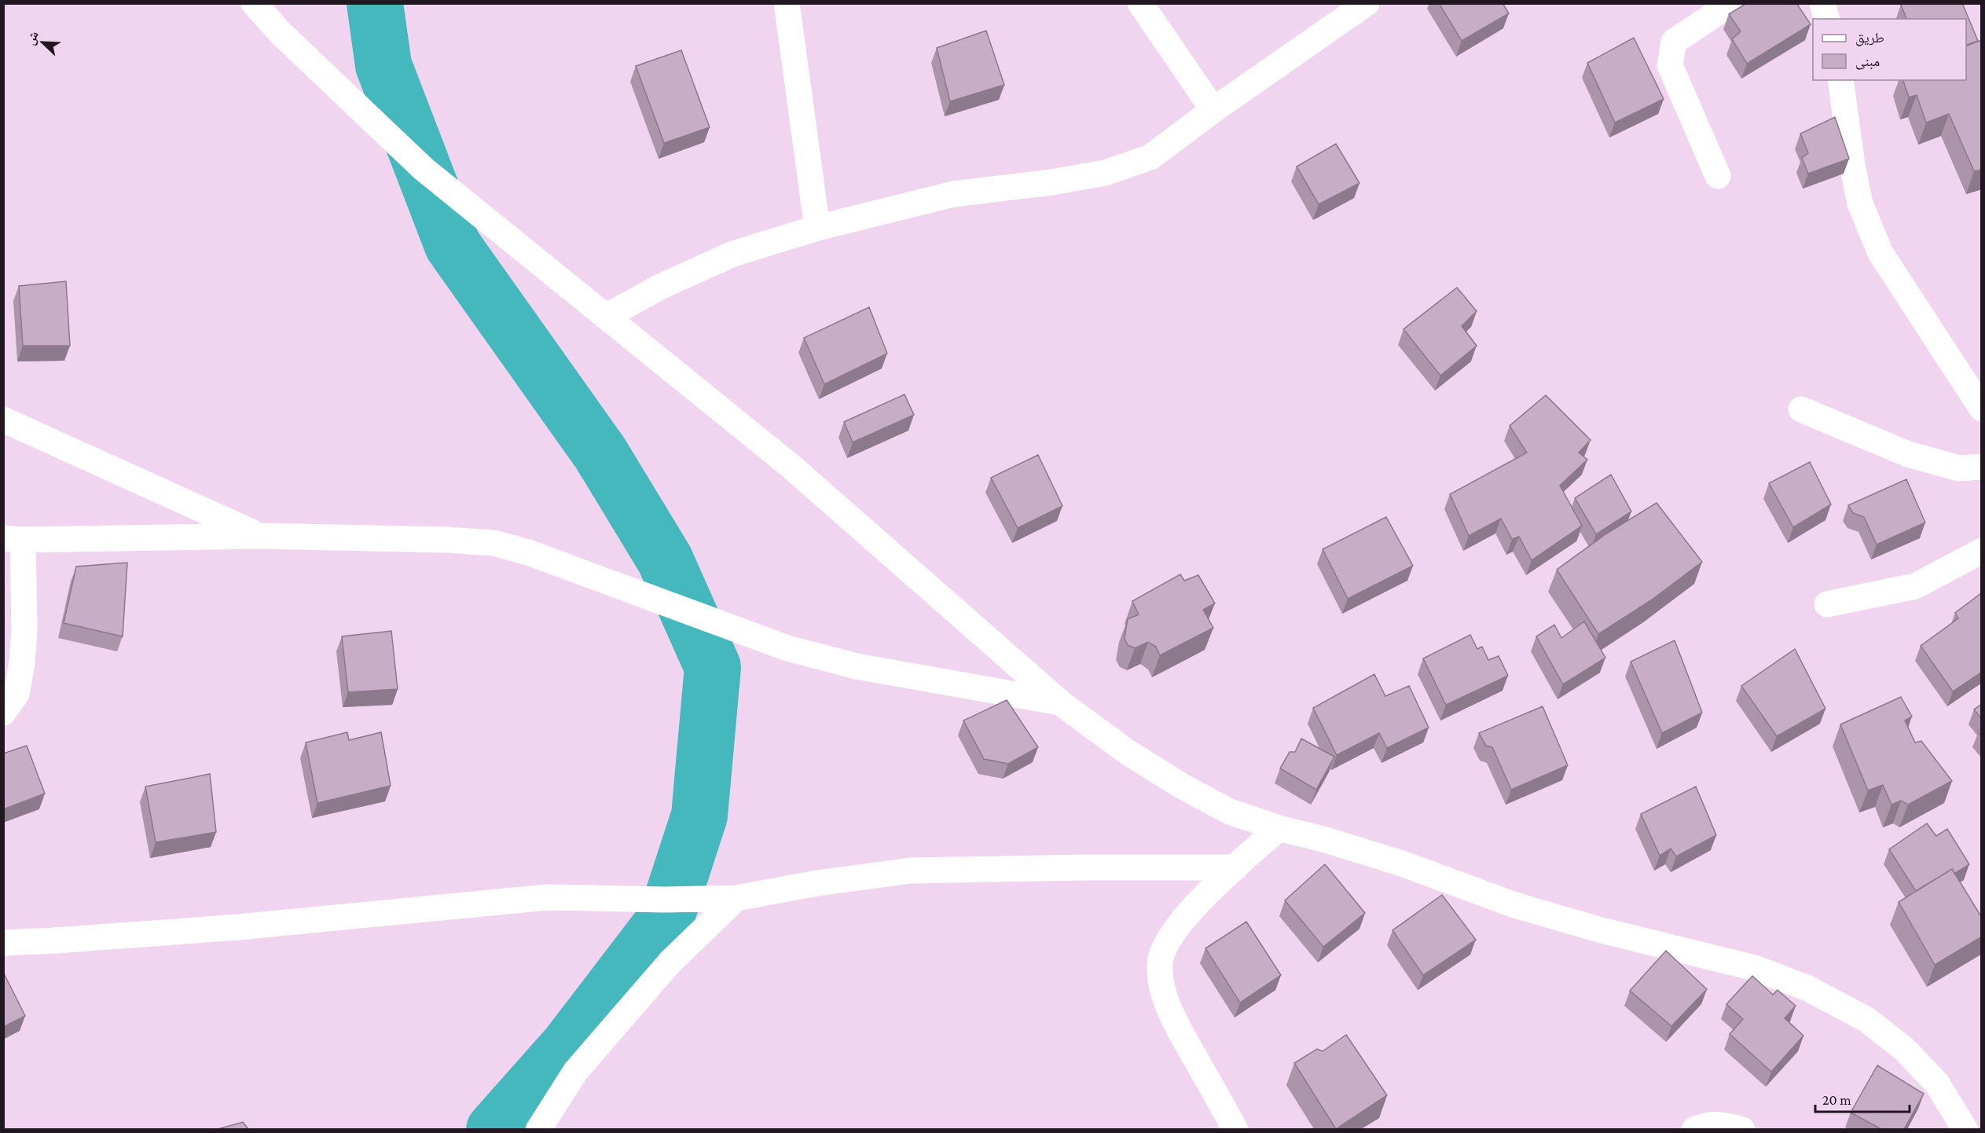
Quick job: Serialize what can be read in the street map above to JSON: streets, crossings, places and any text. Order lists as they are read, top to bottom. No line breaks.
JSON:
{"legend":["طريق","مبنى"],"scale_bar":"20 m","north":"top left"}
